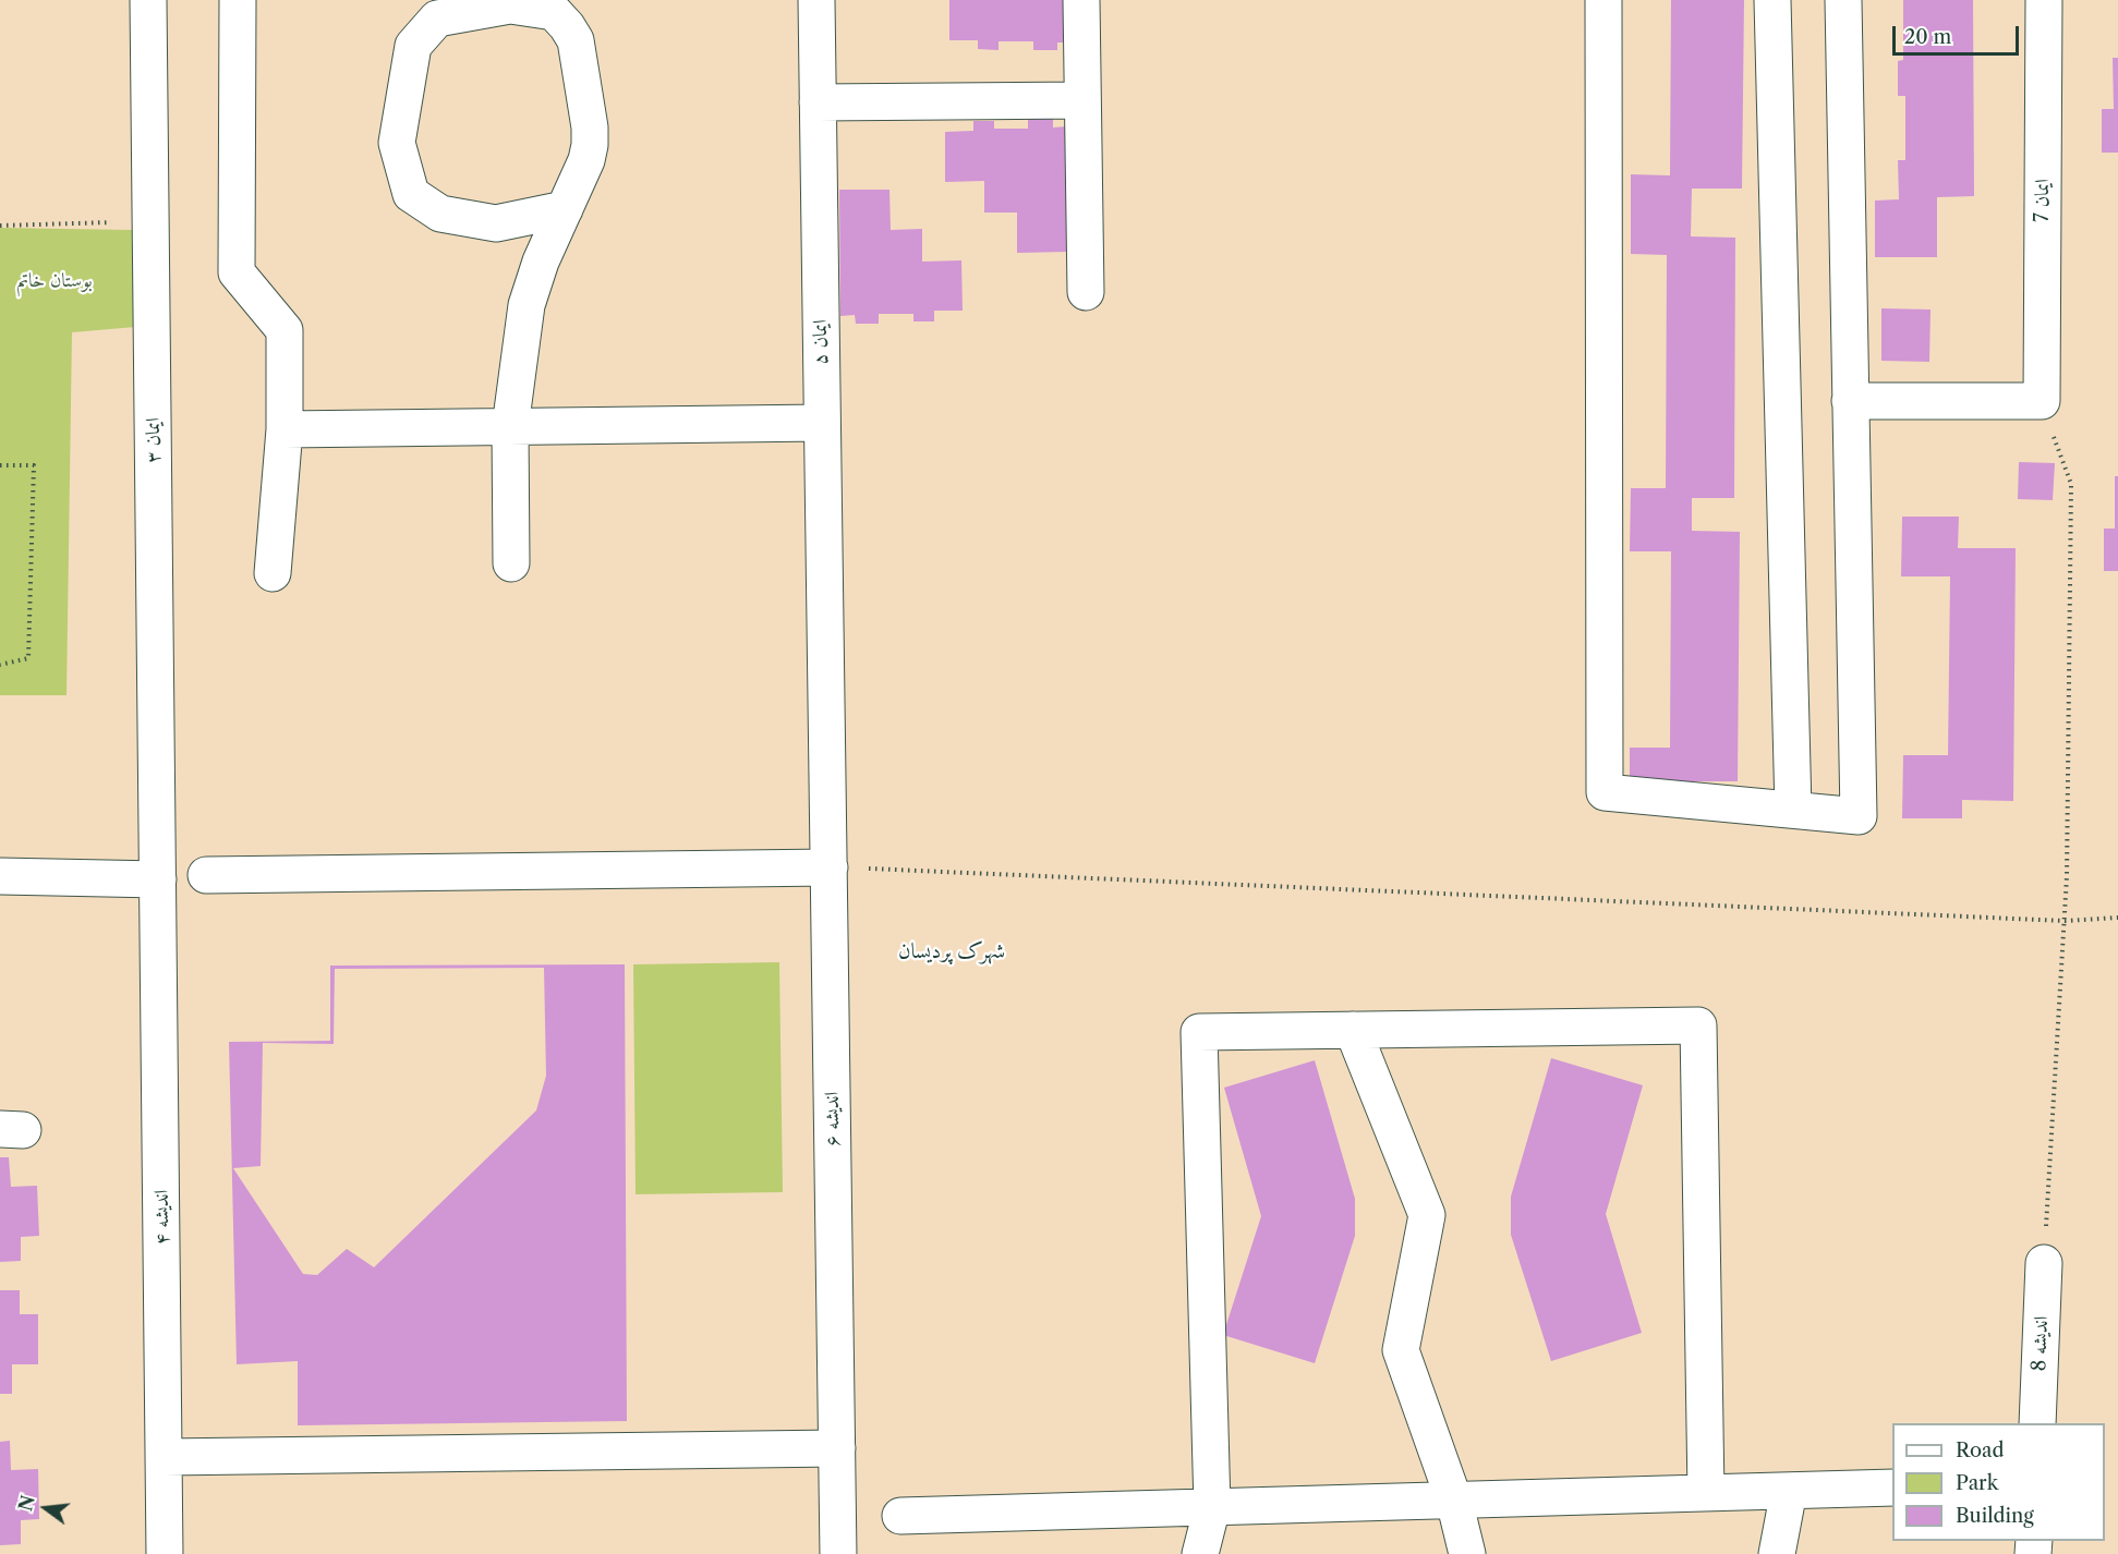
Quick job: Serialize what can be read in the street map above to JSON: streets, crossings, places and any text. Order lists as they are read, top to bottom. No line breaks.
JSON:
{"streets":{"street":["ایمان 7","ایمان ۵","ایمان ۳","اندیشه ۶","انديشه ۴","اندیشه 8"]},"crossings":[["ایمان ۵","اندیشه ۶"],["ایمان ۳","انديشه ۴"]],"districts":["شهرک پردیسان"],"parks":["بوستان خاتم"],"legend":["Road","Park","Building"],"scale_bar":"20 m","north":"left"}
